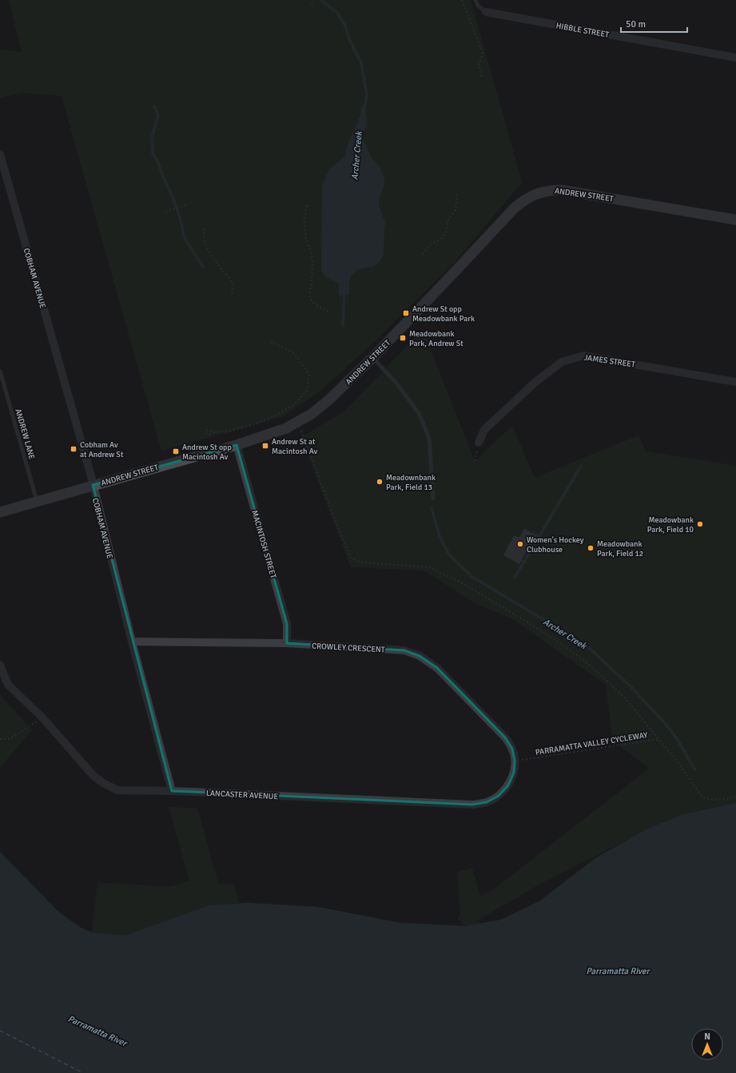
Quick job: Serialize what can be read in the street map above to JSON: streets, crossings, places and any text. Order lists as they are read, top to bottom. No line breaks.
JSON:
{"streets":{"main road":["ANDREW STREET"],"street":["HIBBLE STREET","COBHAM AVENUE","JAMES STREET","MACINTOSH STREET","CROWLEY CRESCENT","LANCASTER AVENUE"],"lane":["ANDREW LANE"],"path":["PARRAMATTA VALLEY CYCLEWAY"]},"crossings":[["ANDREW STREET","COBHAM AVENUE"],["ANDREW STREET","ANDREW LANE"],["ANDREW STREET","MACINTOSH STREET"],["COBHAM AVENUE","CROWLEY CRESCENT"],["COBHAM AVENUE","LANCASTER AVENUE"],["MACINTOSH STREET","CROWLEY CRESCENT"],["CROWLEY CRESCENT","PARRAMATTA VALLEY CYCLEWAY"],["CROWLEY CRESCENT","LANCASTER AVENUE"],["PARRAMATTA VALLEY CYCLEWAY","LANCASTER AVENUE"]],"water":["Archer Creek","Parramatta River"],"places":{"transit":["Andrew St opp Meadowbank Park","Meadowbank Park, Andrew St","Andrew St at Macintosh Av","Cobham Av at Andrew St","Andrew St opp Macintosh Av"],"other":["Meadownbank Park, Field 13","Meadowbank Park, Field 10","Women's Hockey Clubhouse","Meadowbank Park, Field 12"]},"scale_bar":"50 m","north":"top"}
